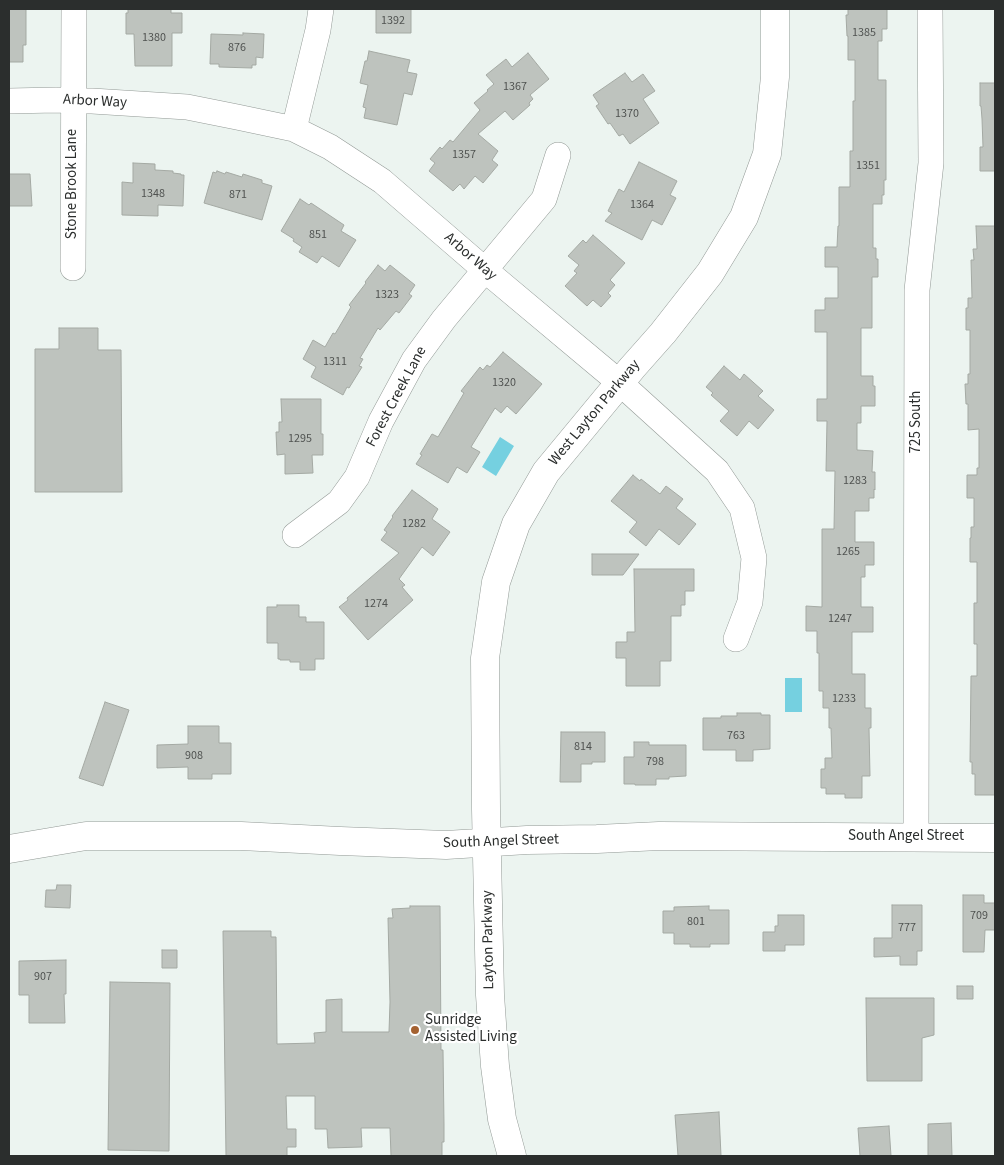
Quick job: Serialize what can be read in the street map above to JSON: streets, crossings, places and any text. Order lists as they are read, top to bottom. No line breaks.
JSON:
{"streets":{"main road":["West Layton Parkway","South Angel Street","Layton Parkway"],"street":["Arbor Way","Stone Brook Lane","Forest Creek Lane","725 South"]},"crossings":[["Arbor Way","Stone Brook Lane"],["Arbor Way","Forest Creek Lane"],["Arbor Way","West Layton Parkway"],["West Layton Parkway","South Angel Street"],["West Layton Parkway","Layton Parkway"],["725 South","South Angel Street"],["South Angel Street","Layton Parkway"]],"places":["Sunridge Assisted Living"],"house_numbers":["1392","1385","1380","876","1367","1370","1357","1351","1348","871","1364","851","1323","1311","1320","1295","1283","1282","1265","1274","1247","1233","763","814","908","798","709","801","777","907"]}
